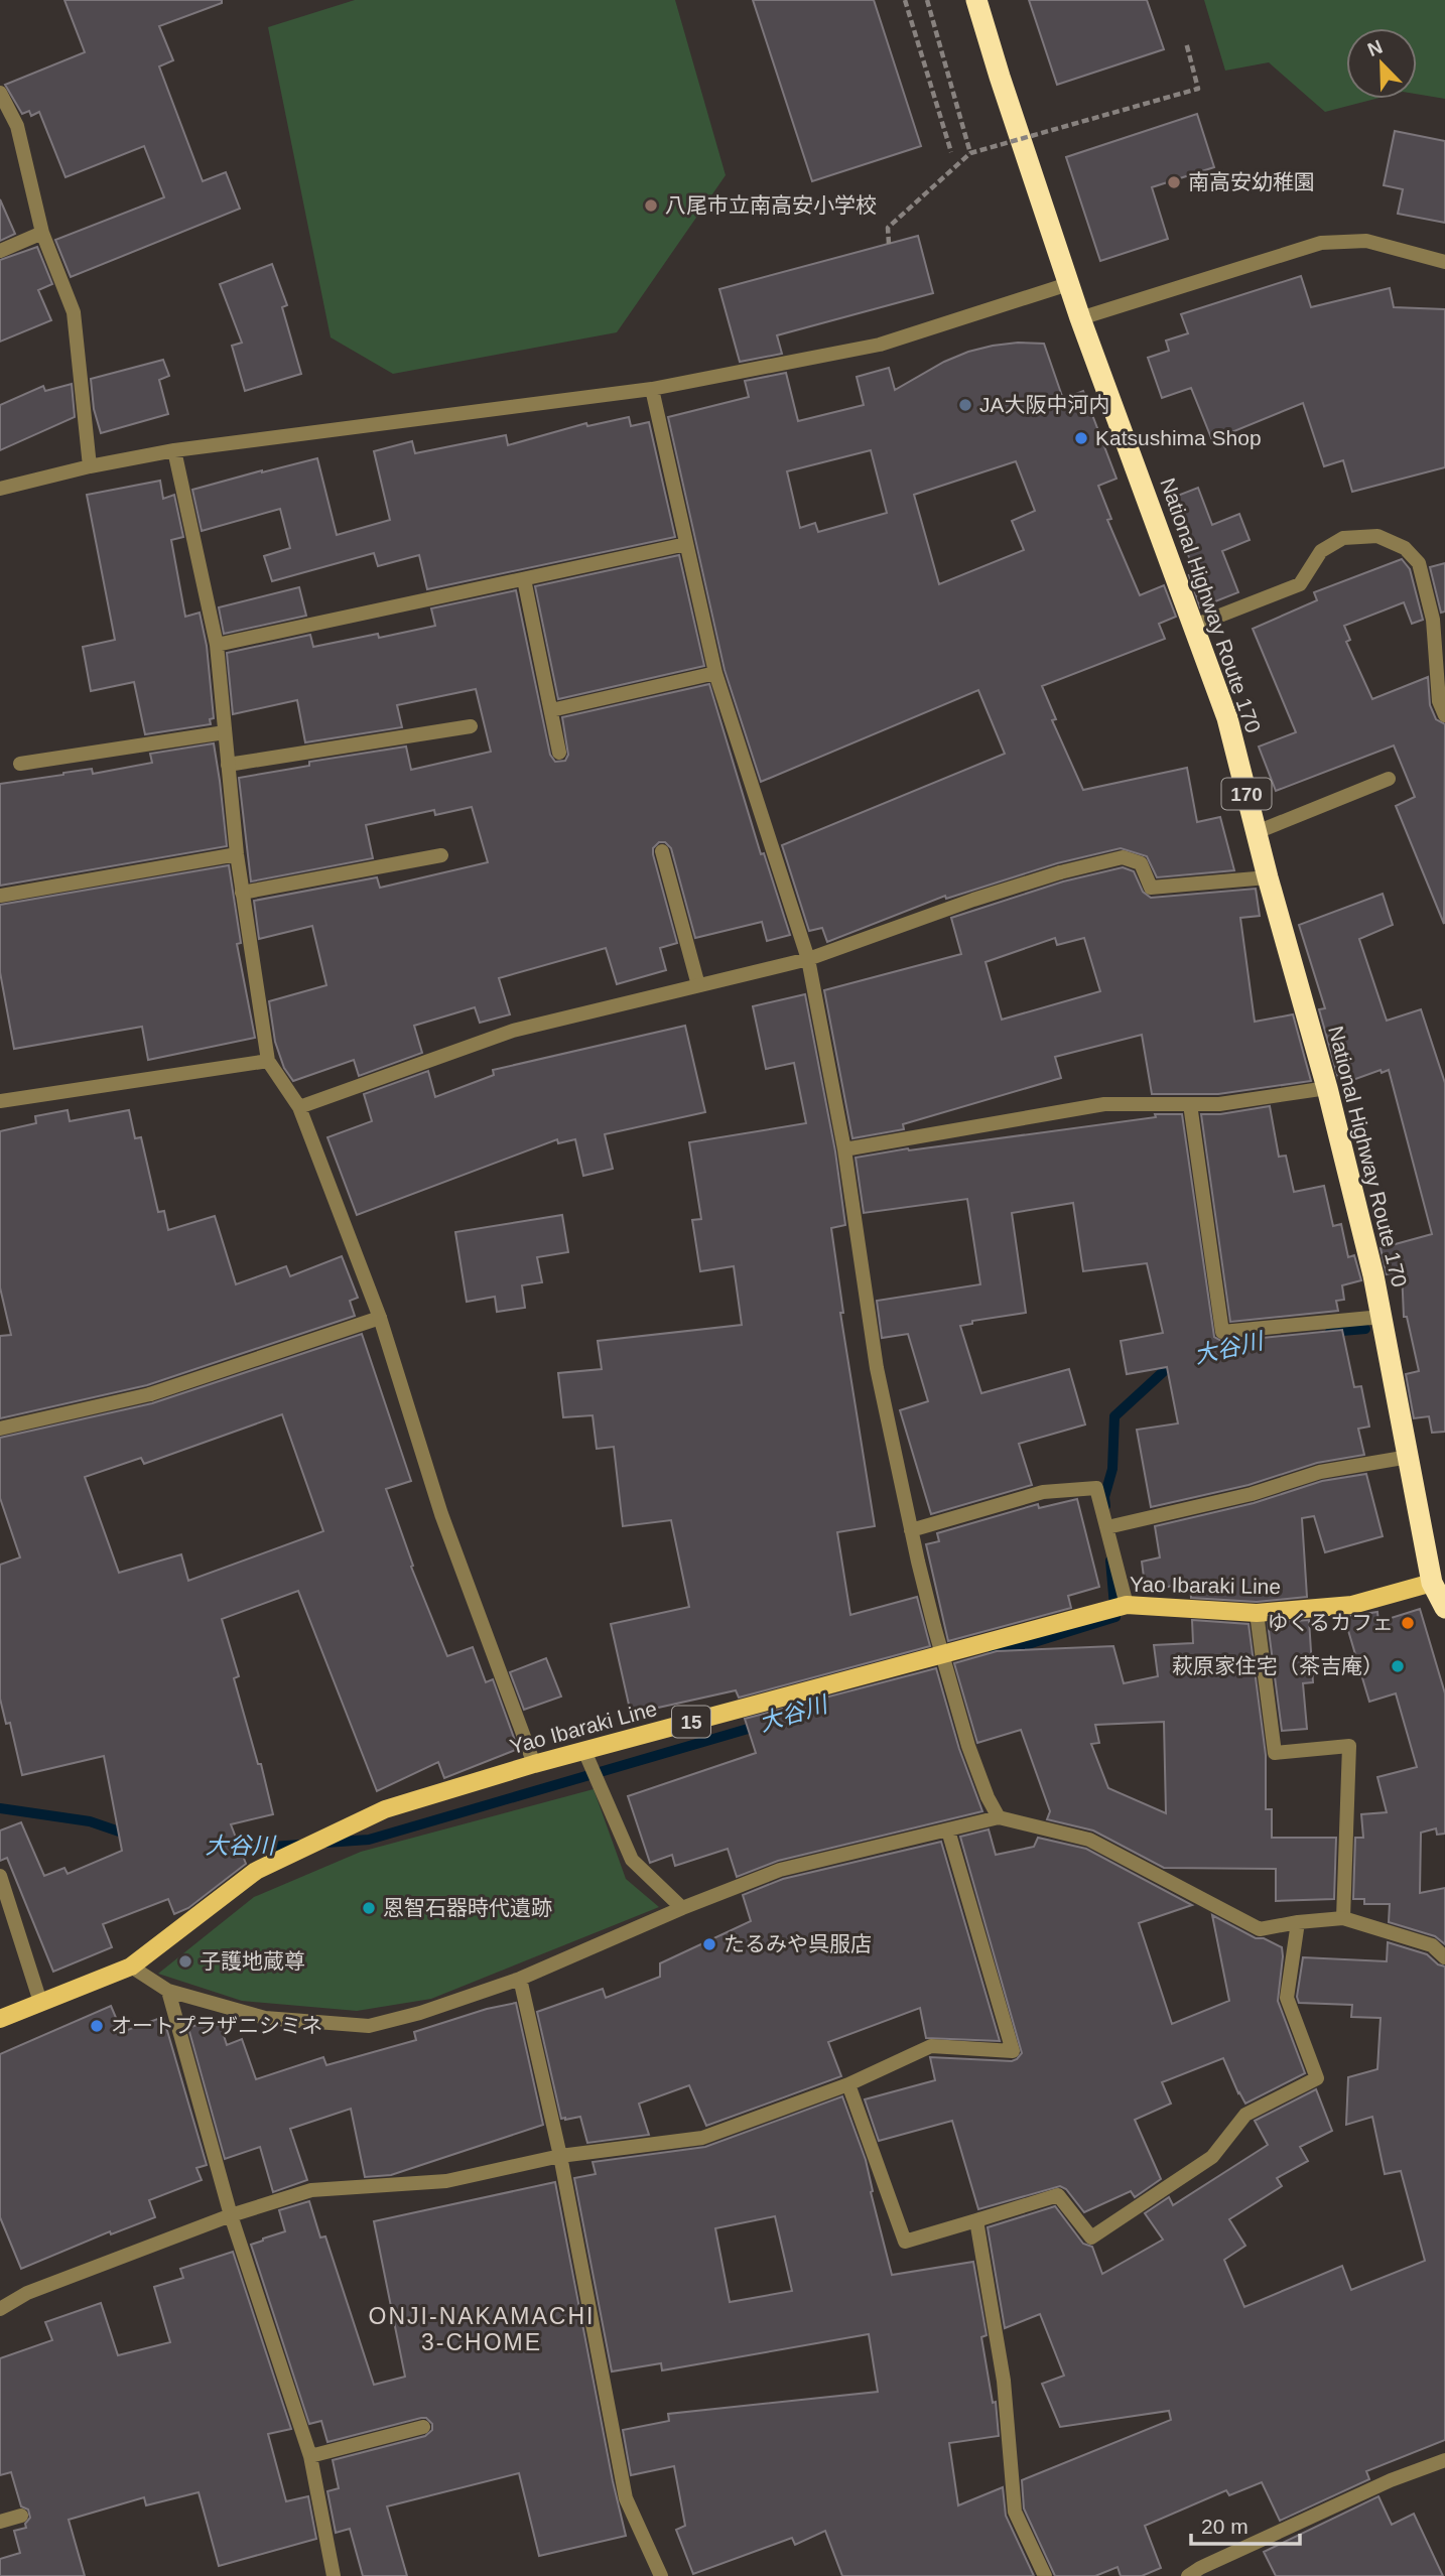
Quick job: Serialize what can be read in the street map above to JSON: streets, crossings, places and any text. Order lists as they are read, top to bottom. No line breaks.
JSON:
{"streets":{"highway":["National Highway Route 170","170"],"main road":["Yao Ibaraki Line","15"]},"crossings":[["National Highway Route 170","Yao Ibaraki Line"]],"districts":["ONJI-NAKAMACHI 3-CHOME"],"water":["大谷川"],"places":["南高安幼稚園","八尾市立南高安小学校","JA大阪中河内","Katsushima Shop","ゆくるカフェ","萩原家住宅（茶吉庵）","恩智石器時代遺跡","たるみや呉服店","子護地蔵尊","オートプラザニシミネ"],"scale_bar":"20 m","north":"top left"}
